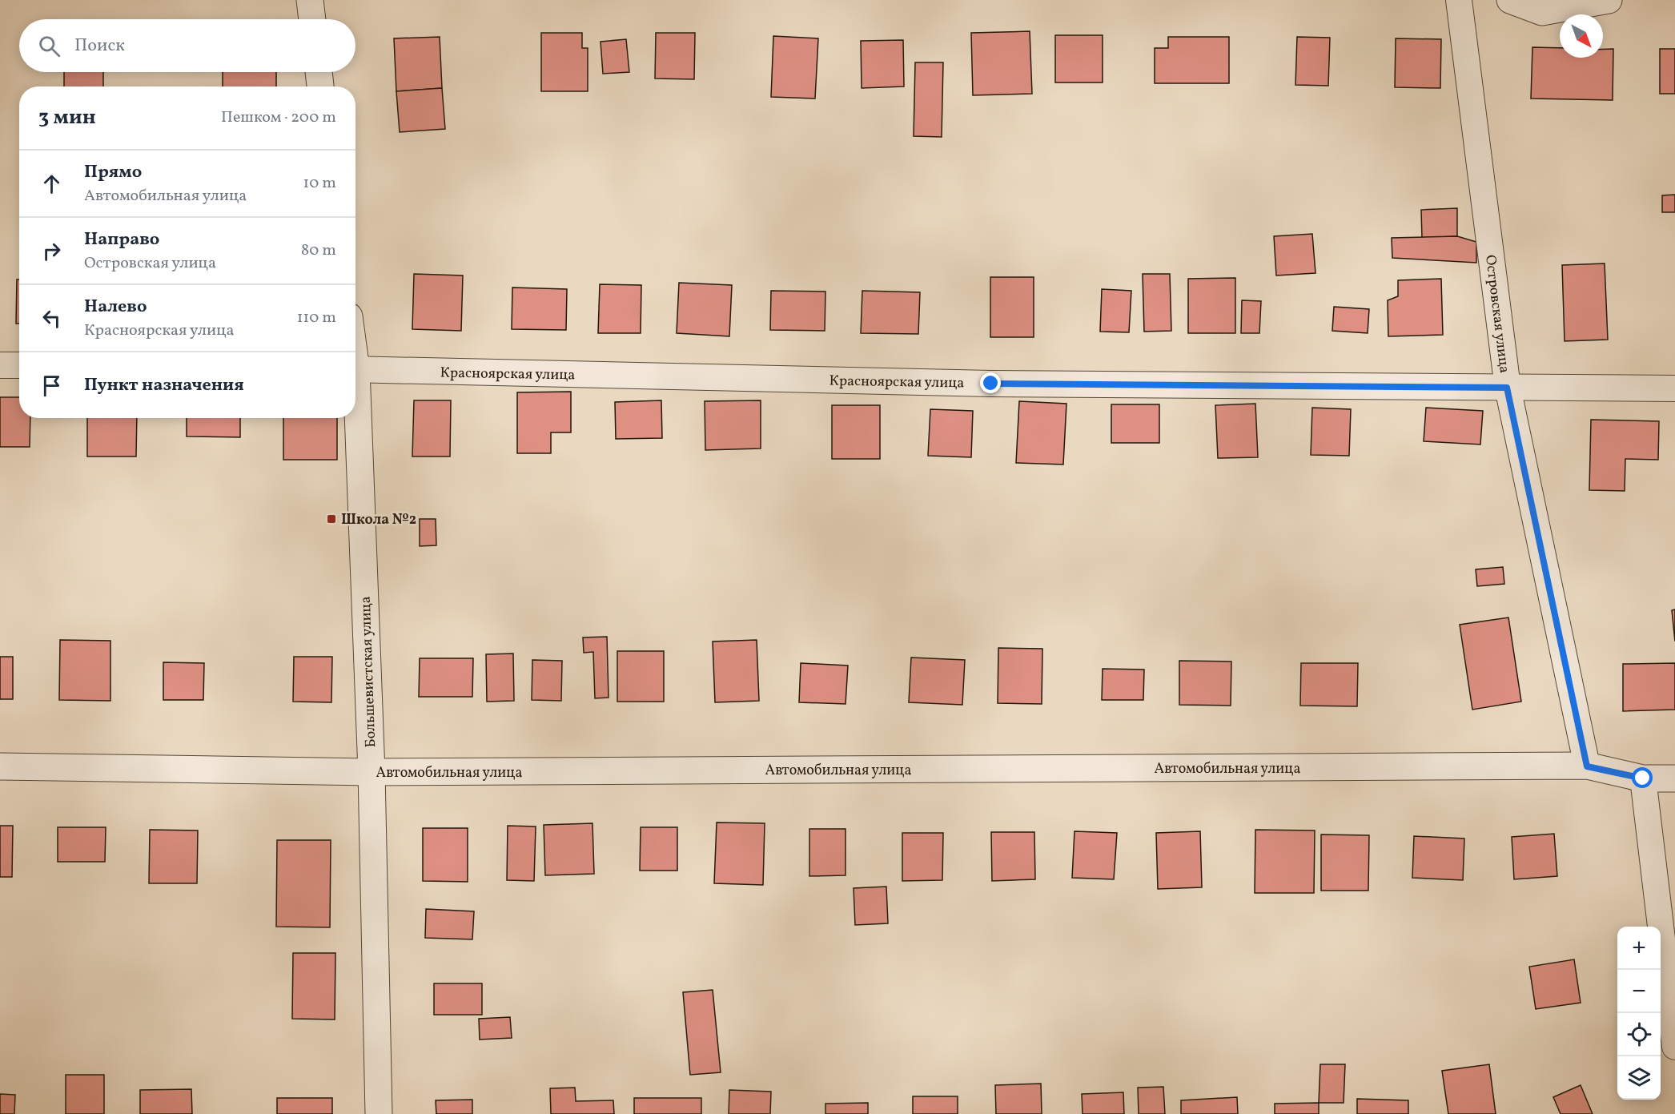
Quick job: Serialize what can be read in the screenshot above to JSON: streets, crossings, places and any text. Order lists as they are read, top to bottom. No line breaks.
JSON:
{"streets":{"street":["Островская улица","Красноярская улица","Большевистская улица","Автомобильная улица"]},"crossings":[["Островская улица","Красноярская улица"],["Островская улица","Автомобильная улица"],["Большевистская улица","Автомобильная улица"]],"places":{"transit":["Школа №2"]},"north":"bottom right","page":{"search":"Поиск","heading":["3 мин","Пешком · 200 m"],"list":[["Прямо","Автомобильная улица","10 m"],["Направо","Островская улица","80 m"],["Налево","Красноярская улица","110 m"],"Пункт назначения"],"map_buttons":["+","−"]}}
